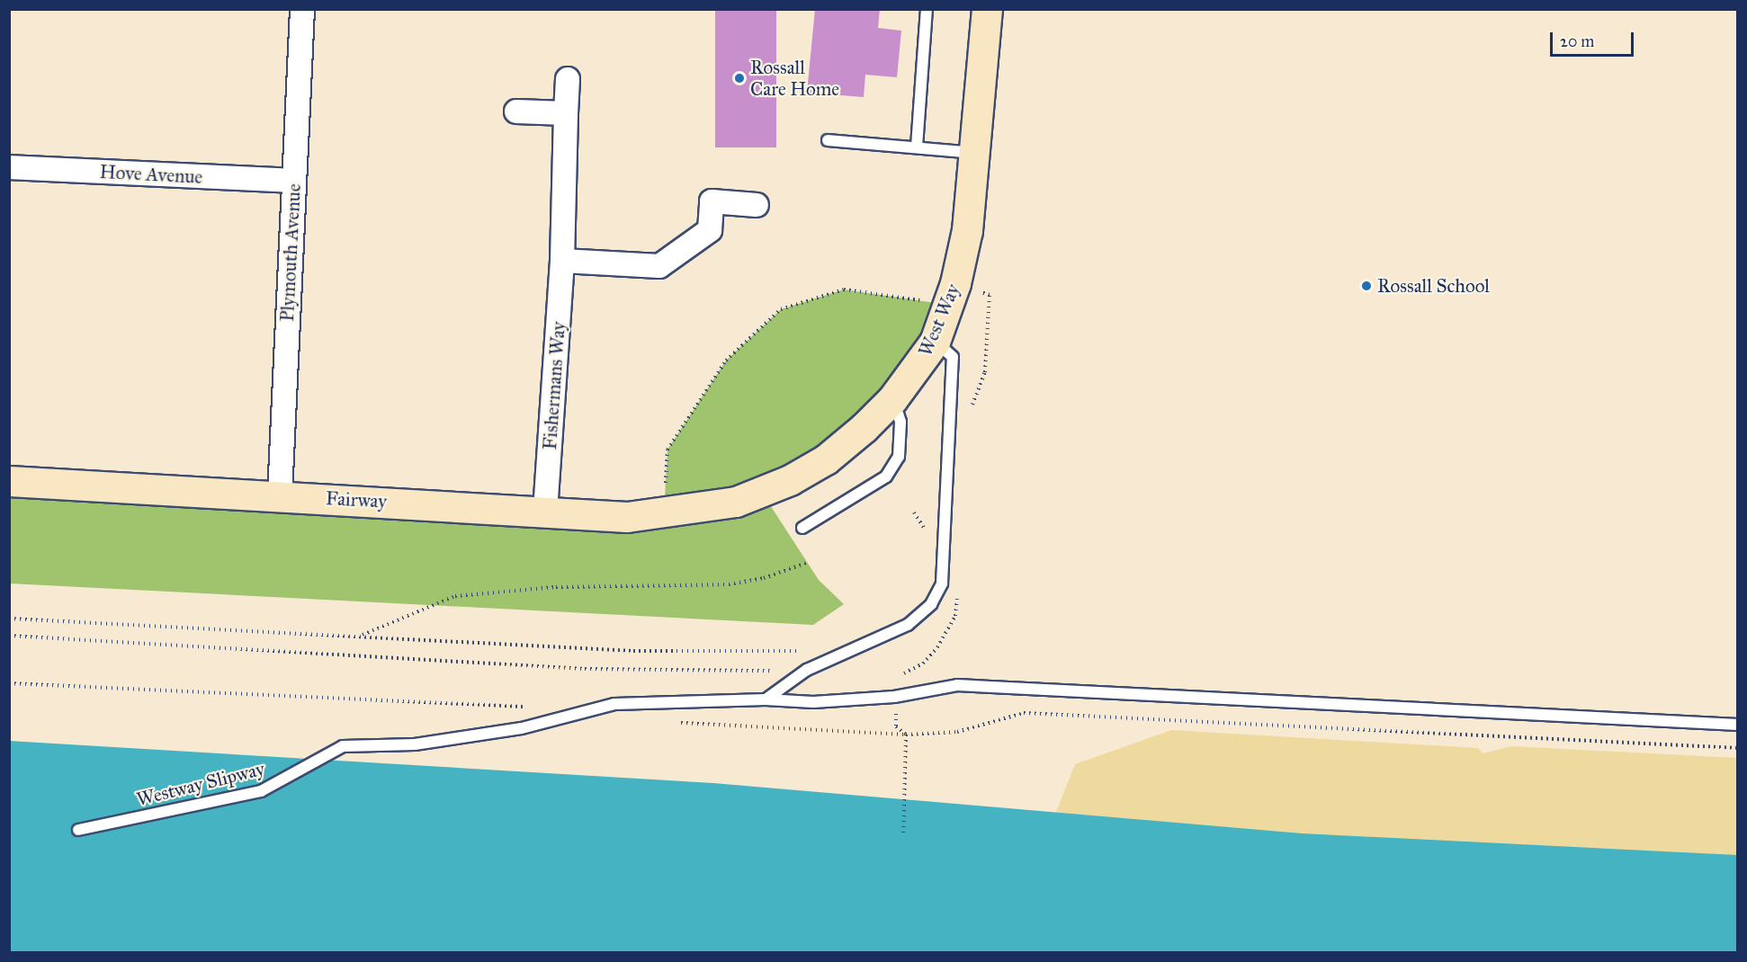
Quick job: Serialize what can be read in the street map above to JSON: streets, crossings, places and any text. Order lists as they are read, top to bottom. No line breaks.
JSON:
{"streets":{"street":["Hove Avenue","Plymouth Avenue","West Way","Fishermans Way","Fairway"],"lane":["Westway Slipway"]},"crossings":[["Hove Avenue","Plymouth Avenue"],["Plymouth Avenue","Fairway"],["West Way","Fairway"],["Fishermans Way","Fairway"]],"places":["Rossall Care Home","Rossall School"],"scale_bar":"20 m"}
